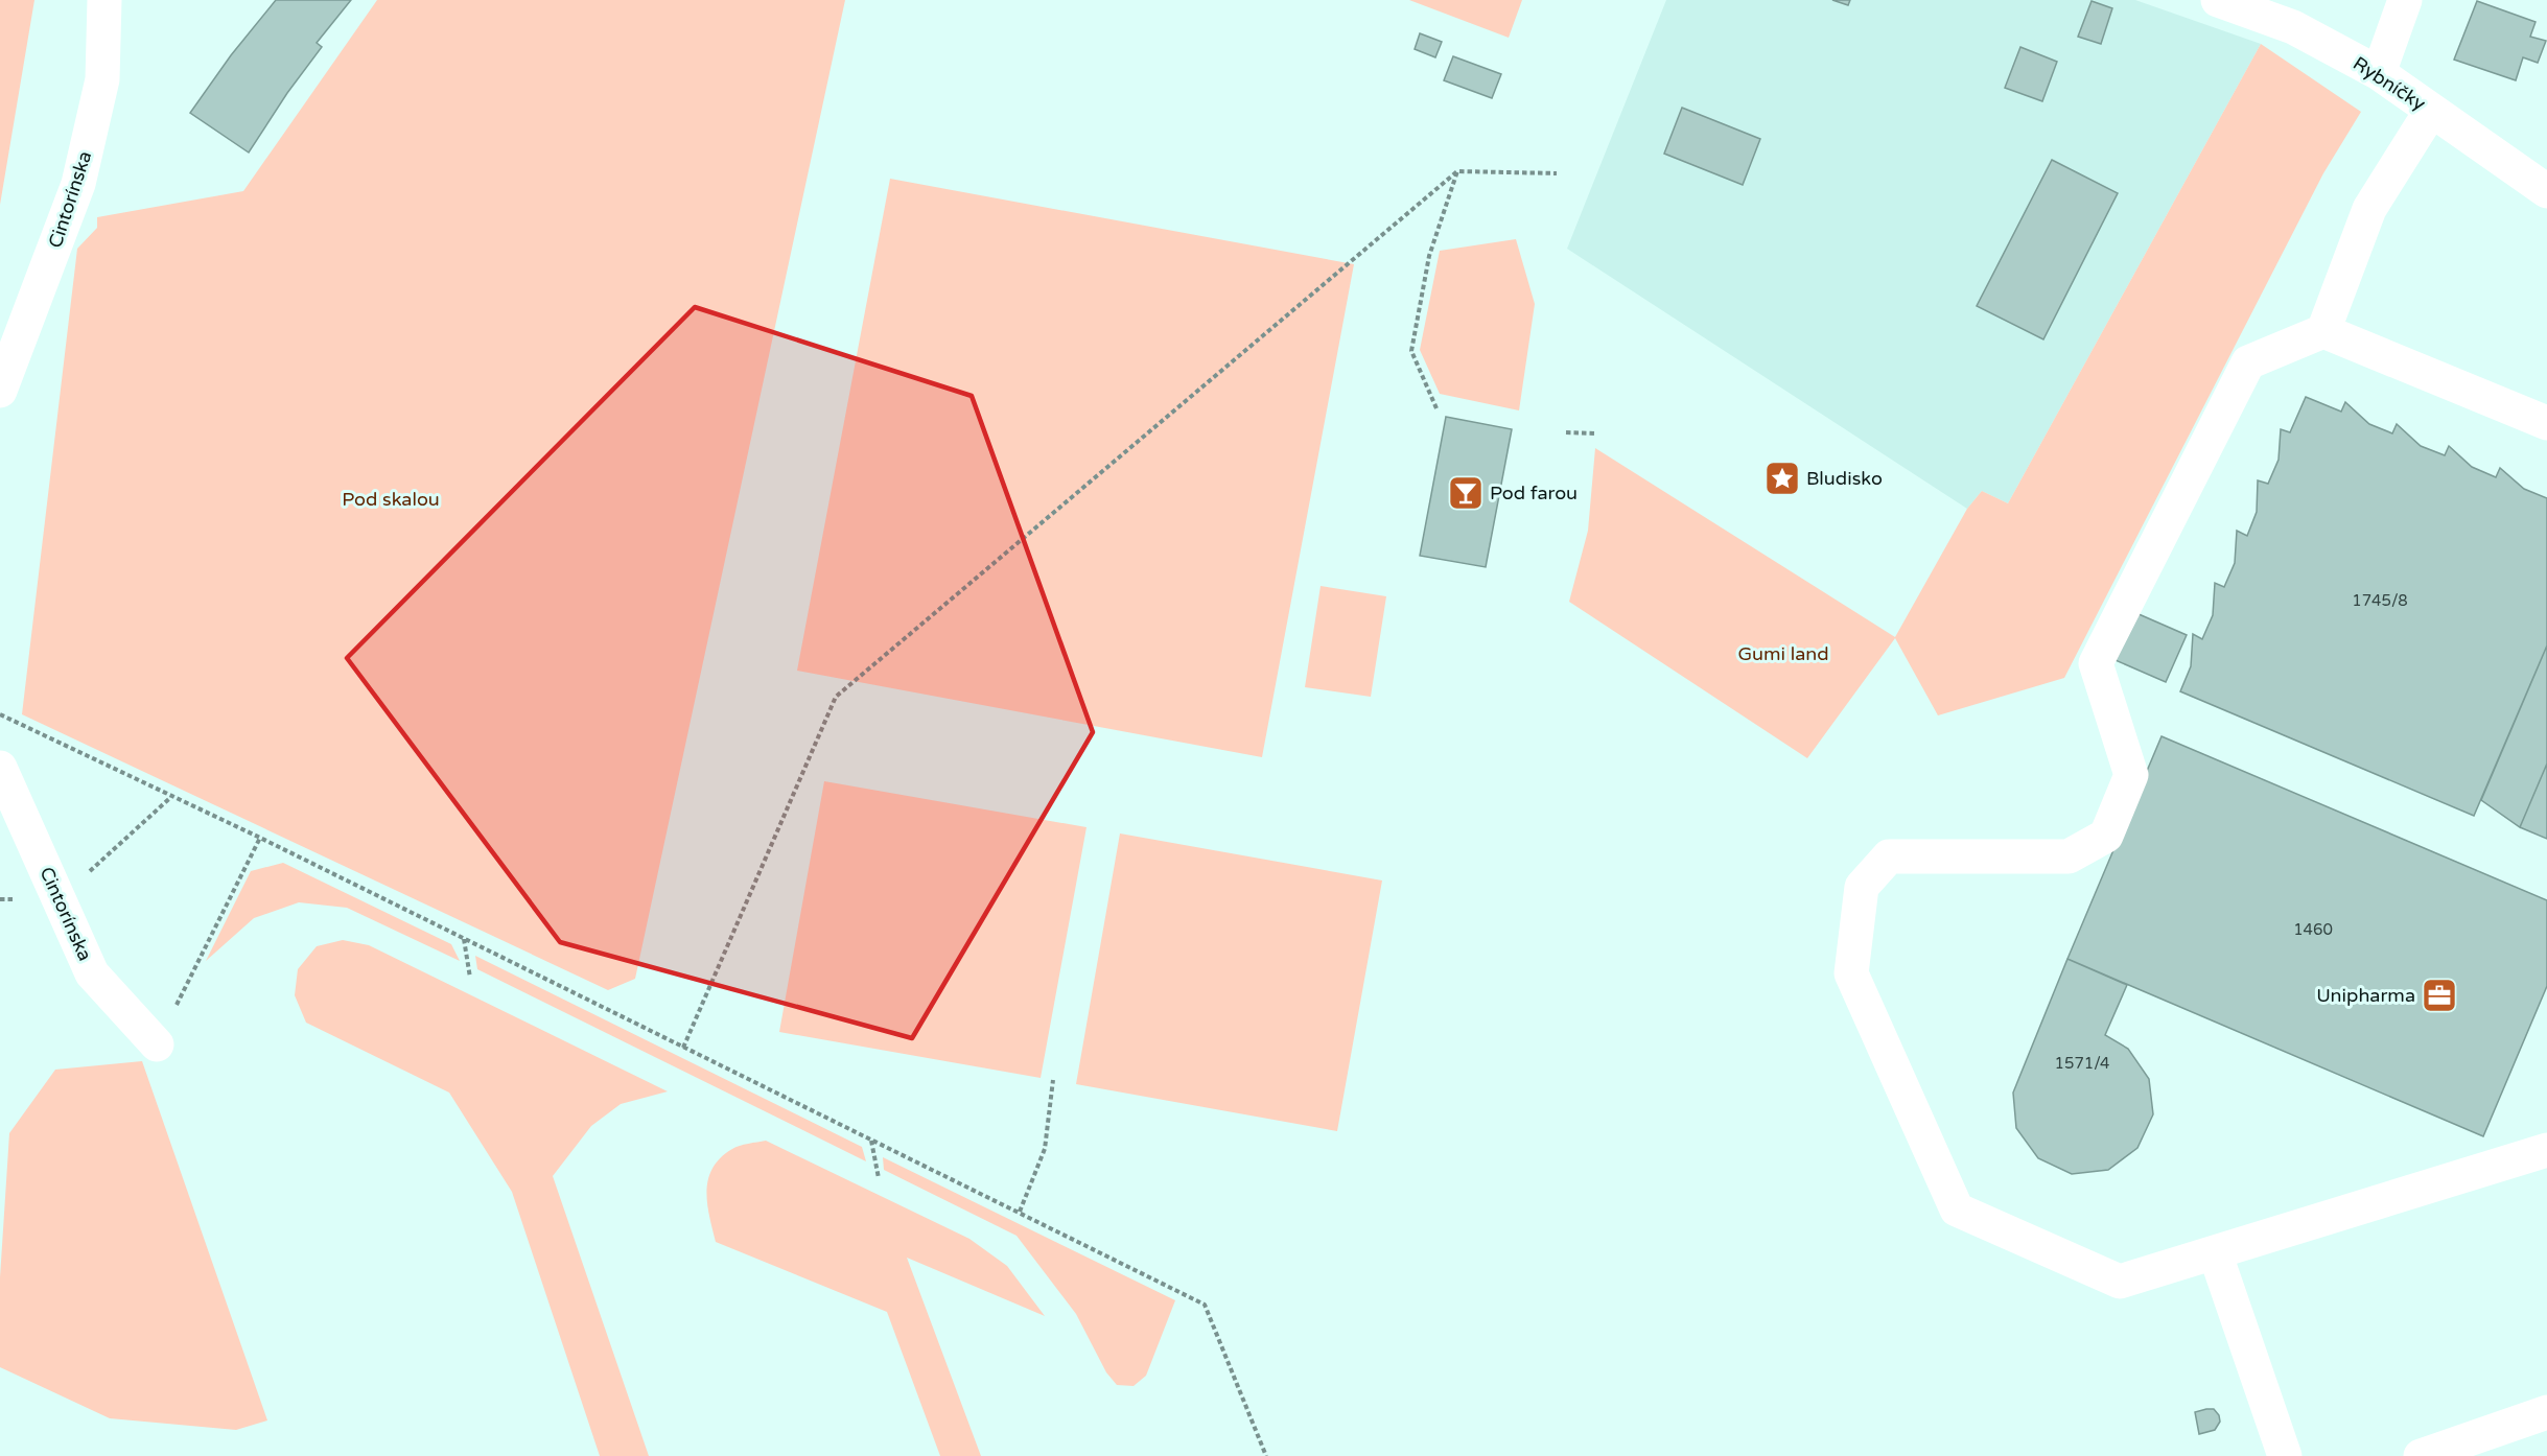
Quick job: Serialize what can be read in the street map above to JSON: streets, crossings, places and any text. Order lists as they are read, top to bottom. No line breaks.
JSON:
{"streets":{"street":["Rybníčky","Cintorínska"]},"parks":["Pod skalou","Gumi land"],"places":{"place":["Bludisko"],"bar":["Pod farou"],"office":["Unipharma"]},"house_numbers":["1745/8","1460","1571/4"]}
